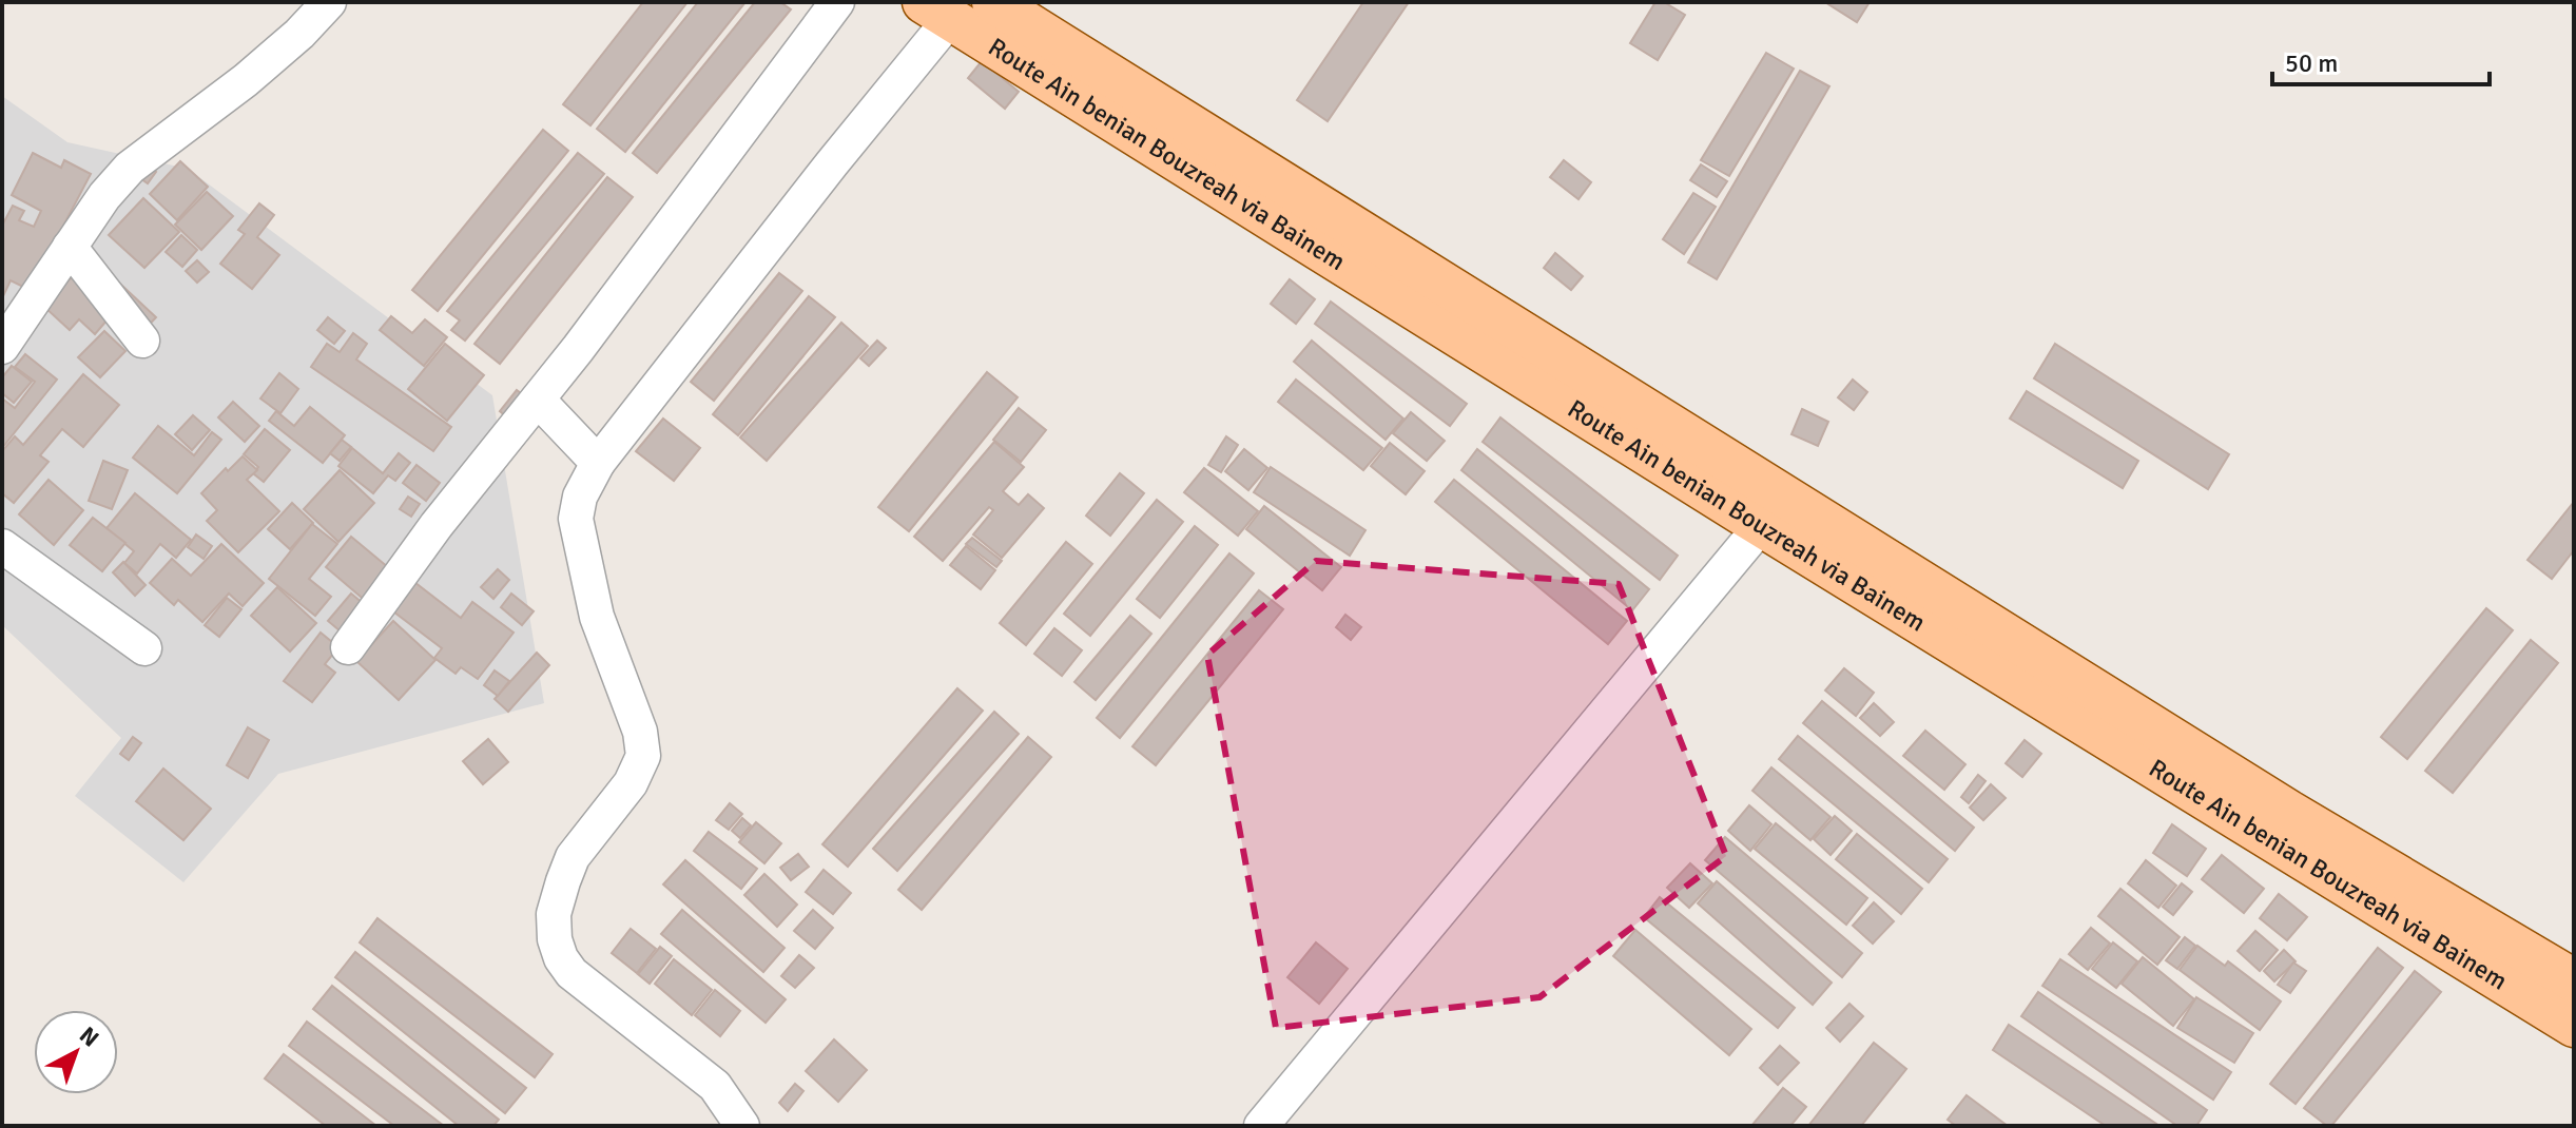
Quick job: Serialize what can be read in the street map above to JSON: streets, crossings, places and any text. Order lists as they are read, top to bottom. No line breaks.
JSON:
{"streets":{"main road":["Route Ain benian Bouzreah via Bainem"]},"scale_bar":"50 m","north":"top right"}
